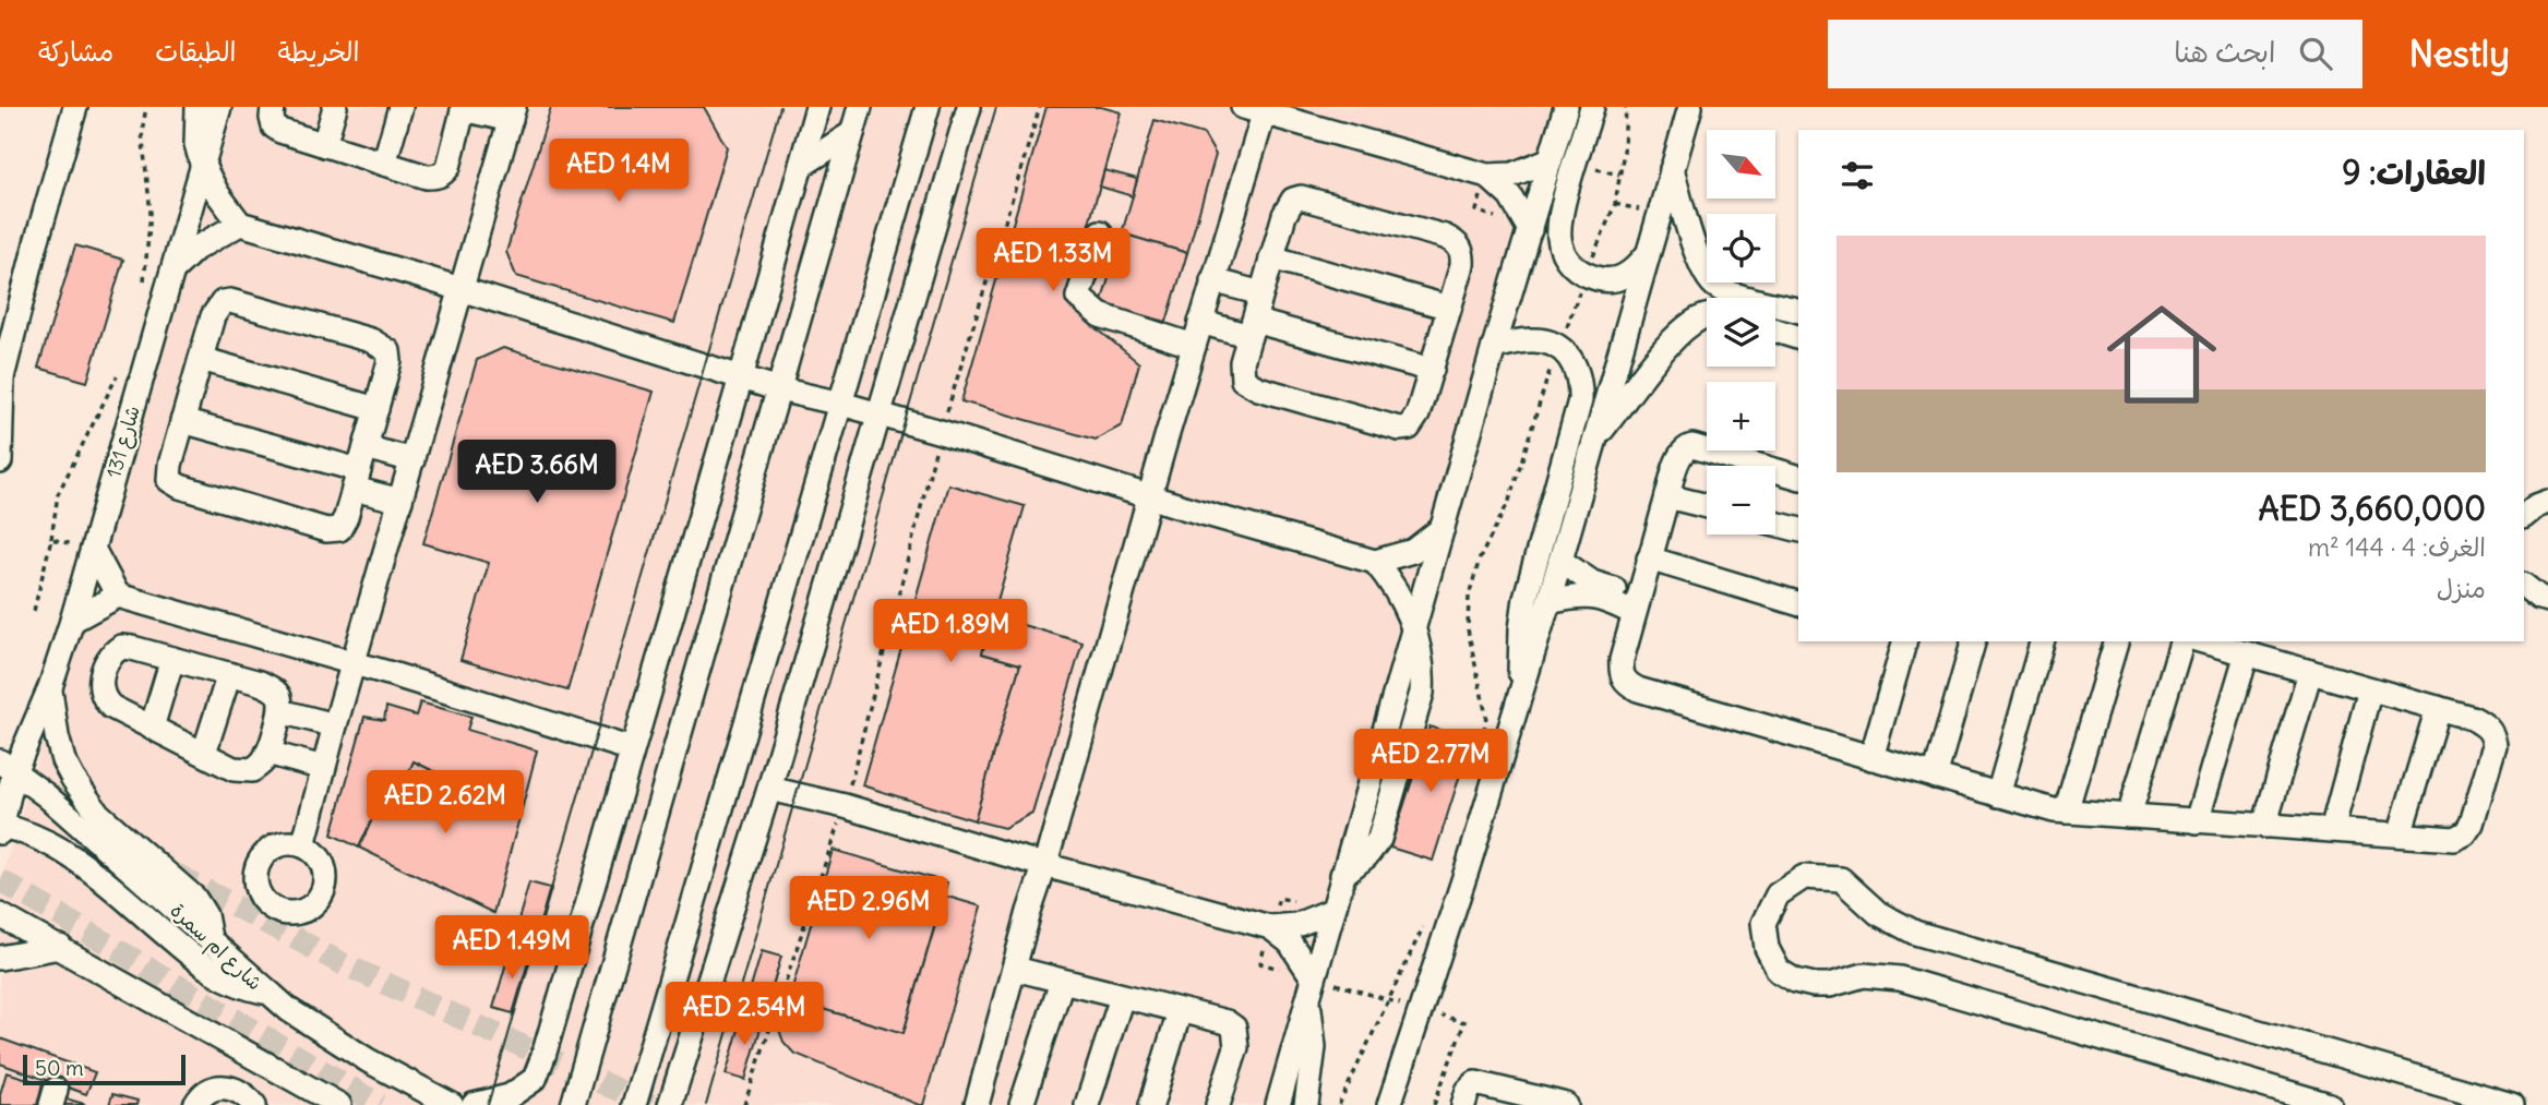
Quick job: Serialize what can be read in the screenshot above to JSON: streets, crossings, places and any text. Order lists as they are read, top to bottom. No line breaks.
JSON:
{"streets":{"street":["شارع 131","شارع ام سمرة"]},"crossings":[["شارع 131","شارع ام سمرة"]],"scale_bar":"50 m","north":"bottom right","page":{"header":"Nestly","search":"ابحث هنا","nav":["الخريطة","الطبقات","مشاركة"],"map_buttons":["+","−"],"heading":"العقارات: 9","price":["AED 1.4M","AED 1.33M","AED 3.66M","AED 1.89M","AED 2.77M","AED 2.62M","AED 2.96M","AED 1.49M","AED 2.54M"],"list":[{"name":"AED 3,660,000","note":"الغرف: 4 · 144 m² · منزل"}],"scale":"50 m"}}
